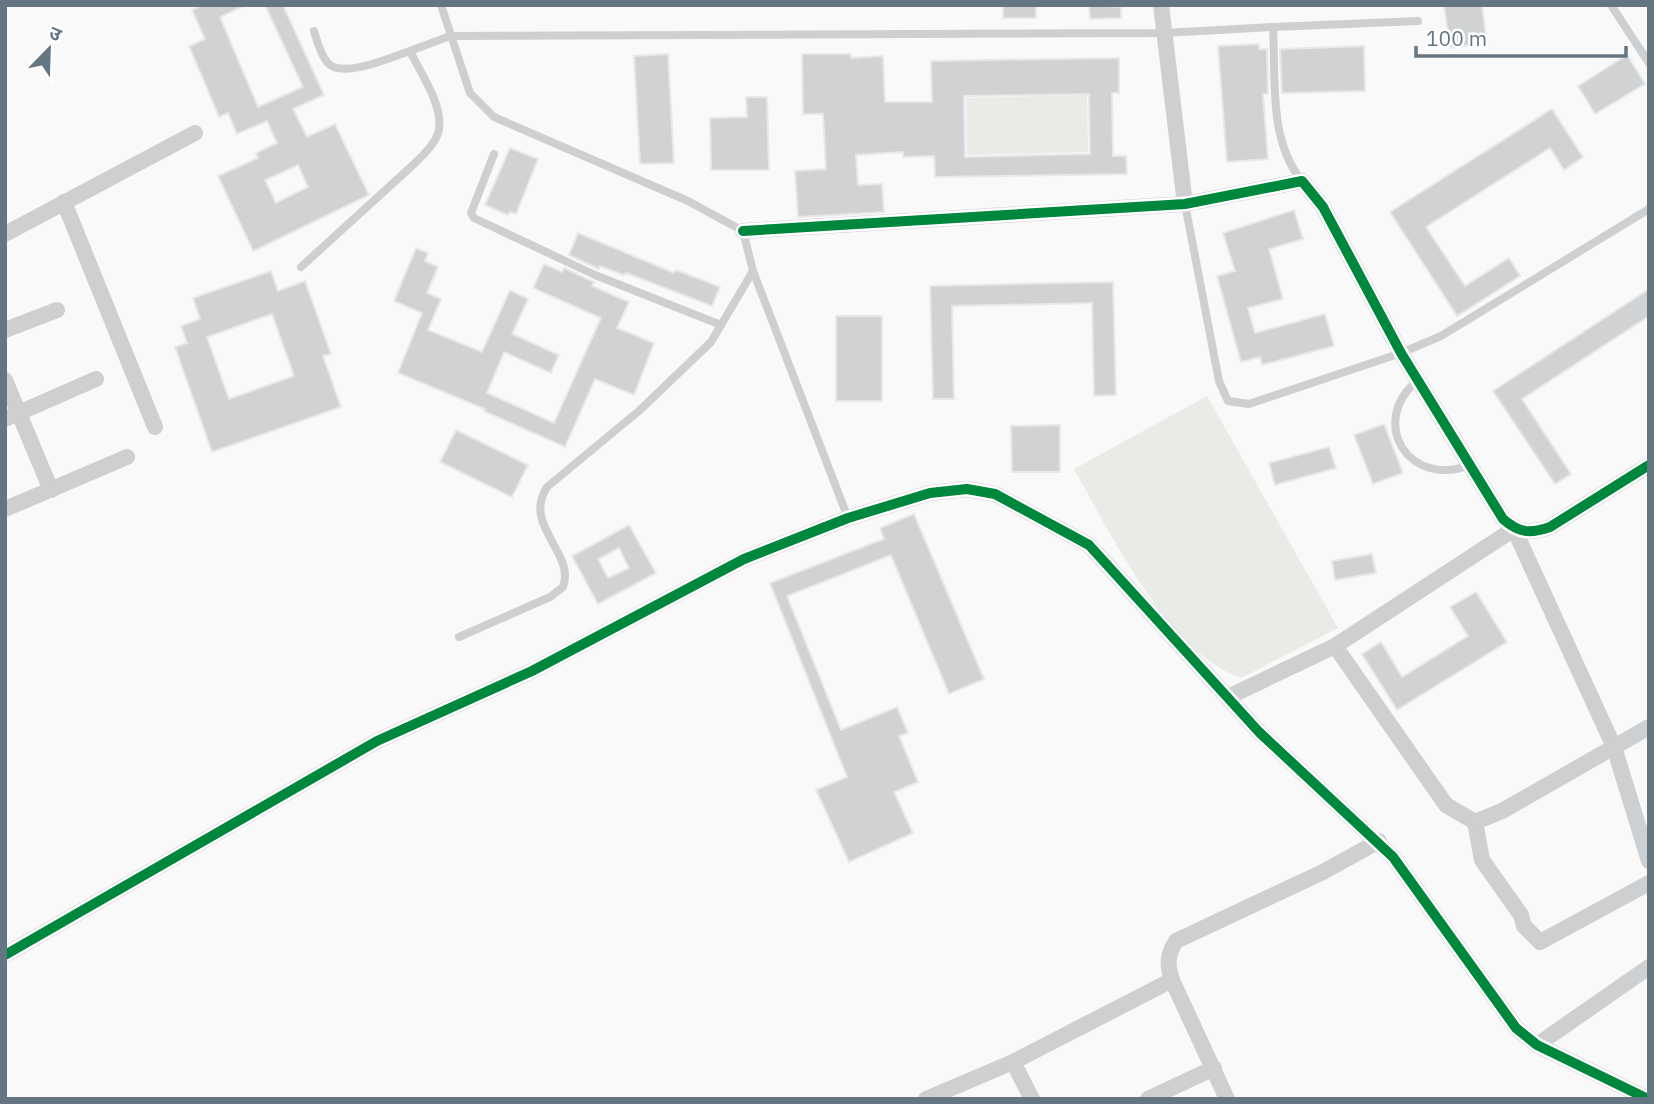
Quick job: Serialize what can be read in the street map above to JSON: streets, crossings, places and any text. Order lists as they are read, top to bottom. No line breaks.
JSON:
{"scale_bar":"100 m","north":"top right"}
